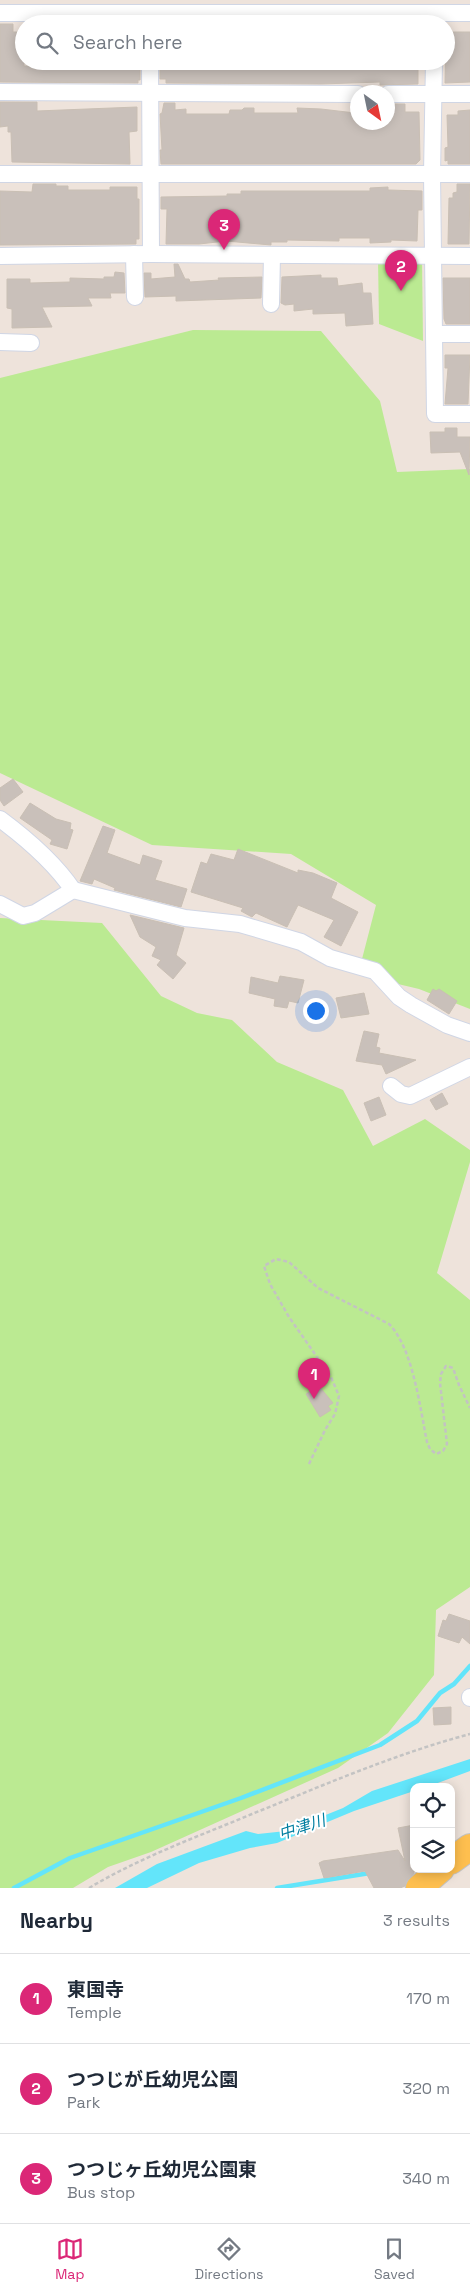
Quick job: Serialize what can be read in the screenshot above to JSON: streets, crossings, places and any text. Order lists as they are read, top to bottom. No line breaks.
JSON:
{"water":["中津川"],"north":"bottom right","page":{"search":"Search here","pins":["3","2","1"],"heading":["Nearby","3 results"],"list":[{"mark":"1","name":"東国寺","note":"Temple","value":"170 m"},{"mark":"2","name":"つつじが丘幼児公園","note":"Park","value":"320 m"},{"mark":"3","name":"つつじヶ丘幼児公園東","note":"Bus stop","value":"340 m"}],"nav":["Map","Directions","Saved"]}}
